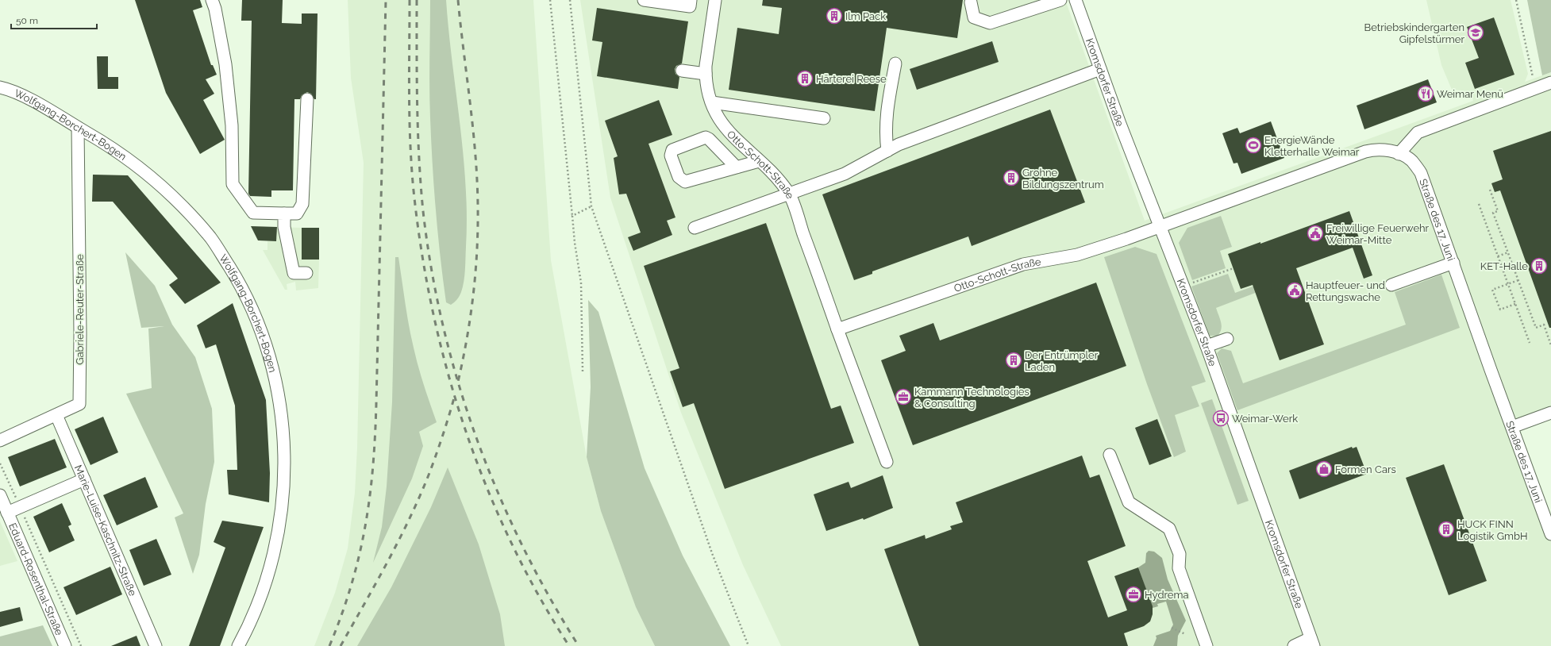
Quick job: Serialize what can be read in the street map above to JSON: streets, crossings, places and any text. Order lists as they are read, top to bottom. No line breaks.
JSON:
{"streets":{"street":["Kromsdorfer Straße","Wolfgang-Borchert-Bogen","Otto-Schott-Straße","Straße des 17. Juni","Gabriele-Reuter-Straße","Marie-Luise-Kaschnitz-Straße","Eduard-Rosenthal-Straße"]},"crossings":[["Kromsdorfer Straße","Otto-Schott-Straße"],["Kromsdorfer Straße","Straße des 17. Juni"],["Wolfgang-Borchert-Bogen","Gabriele-Reuter-Straße"],["Otto-Schott-Straße","Straße des 17. Juni"],["Gabriele-Reuter-Straße","Marie-Luise-Kaschnitz-Straße"]],"places":{"building":["Ilm Pack","Härterei Reese","Grohne Bildungszentrum","KET-Halle","Der Entrümpler Laden","HUCK FINN Logistik GmbH"],"school or university":["Betriebskindergarten Gipfelstürmer"],"restaurant":["Weimar Menü"],"sports":["EnergieWände Kletterhalle Weimar"],"public building":["Freiwillige Feuerwehr Weimar-Mitte","Hauptfeuer- und Rettungswache"],"office":["Kammann Technologies & Consulting","Hydrema"],"bus stop":["Weimar-Werk"],"shop":["Formen Cars"]},"scale_bar":"50 m"}
